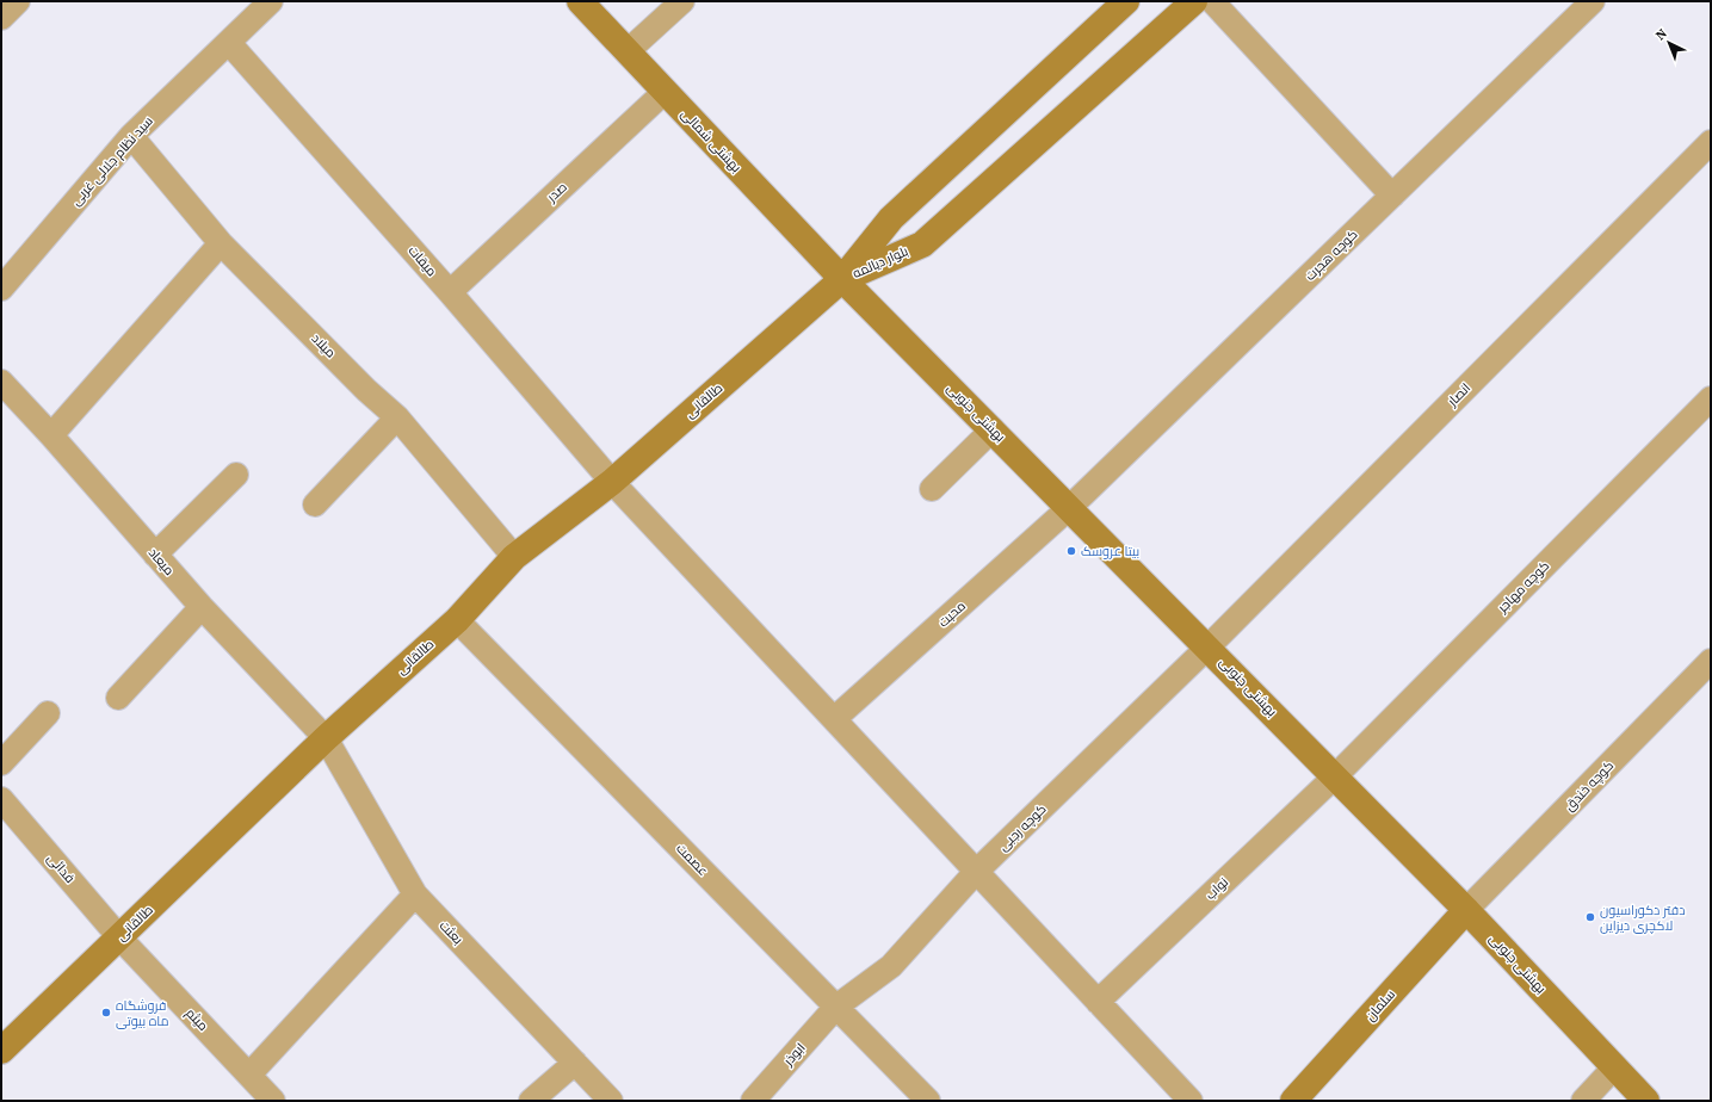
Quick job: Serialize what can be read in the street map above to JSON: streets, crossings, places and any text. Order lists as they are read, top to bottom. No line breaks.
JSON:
{"streets":{"main road":["بهشتی شمالی","بلوار دیالمه","طالقانی","بهشتی جنوبی","سلمان"],"street":["سید نظام جلالی غربی","صدر","کوچه هجرت","میقات","میلاد","انصار","میعاد","کوچه مهاجر","محبت","کوچه خندق","کوچه رجبی","عصمت","فدائی","نواب","بعثت","میثم","ابوذر"]},"crossings":[["بهشتی شمالی","صدر"],["بهشتی شمالی","بلوار دیالمه"],["بهشتی شمالی","طالقانی"],["بهشتی شمالی","بهشتی جنوبی"],["سید نظام جلالی غربی","میقات"],["سید نظام جلالی غربی","میلاد"],["صدر","میقات"],["کوچه هجرت","بهشتی جنوبی"],["کوچه هجرت","محبت"],["میقات","طالقانی"],["میقات","محبت"],["میقات","کوچه رجبی"],["میقات","نواب"],["بلوار دیالمه","طالقانی"],["بلوار دیالمه","بهشتی جنوبی"],["میلاد","طالقانی"],["انصار","بهشتی جنوبی"],["انصار","کوچه رجبی"],["طالقانی","بهشتی جنوبی"],["طالقانی","میعاد"],["طالقانی","عصمت"],["طالقانی","فدائی"],["طالقانی","بعثت"],["طالقانی","میثم"],["بهشتی جنوبی","کوچه مهاجر"],["بهشتی جنوبی","محبت"],["بهشتی جنوبی","کوچه خندق"],["بهشتی جنوبی","کوچه رجبی"],["بهشتی جنوبی","نواب"],["بهشتی جنوبی","سلمان"],["میعاد","بعثت"],["کوچه مهاجر","نواب"],["کوچه خندق","سلمان"],["کوچه رجبی","عصمت"],["کوچه رجبی","ابوذر"],["عصمت","ابوذر"],["فدائی","میثم"]],"places":["بیتا عروسک","دفتر دکوراسیون لاکچری دیزاین","فروشگاه ماه بیوتی"],"north":"top left"}
